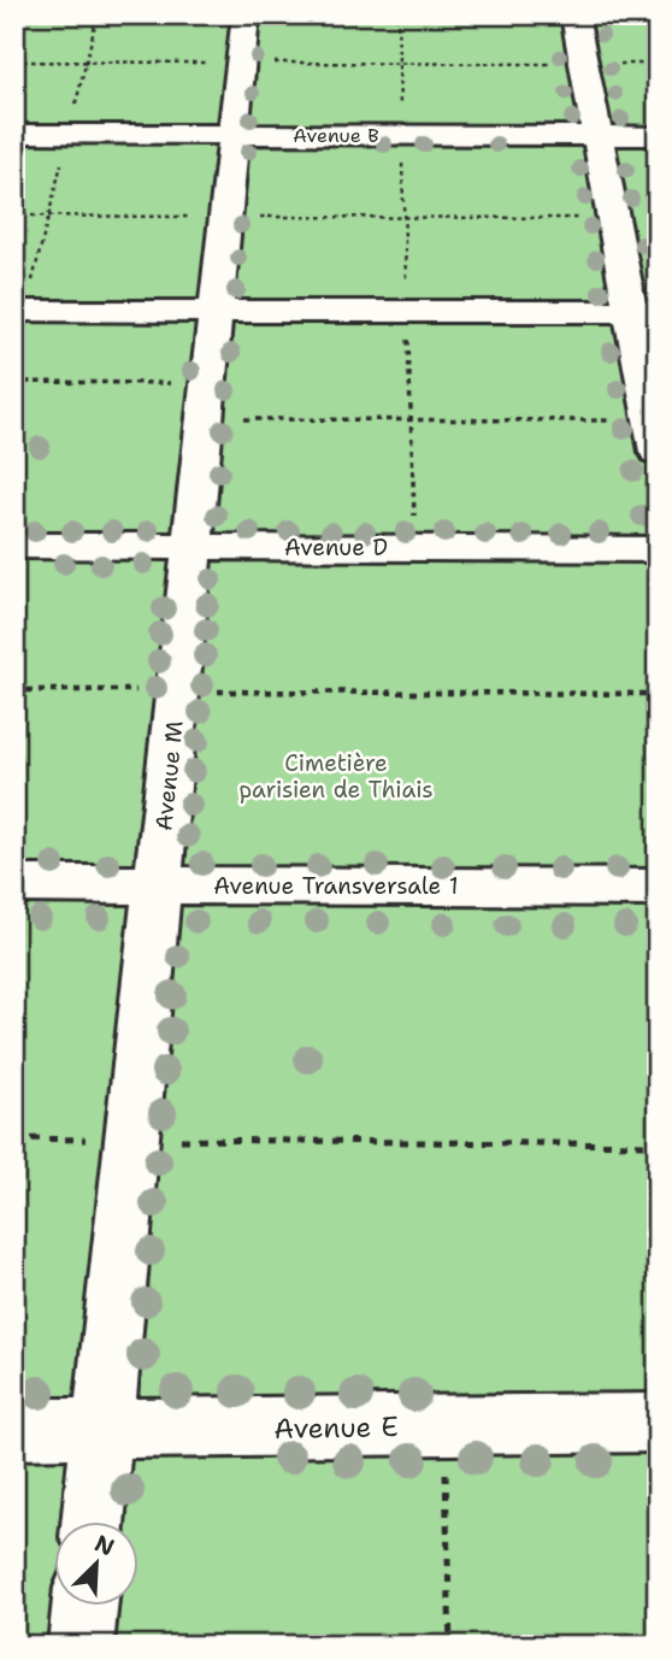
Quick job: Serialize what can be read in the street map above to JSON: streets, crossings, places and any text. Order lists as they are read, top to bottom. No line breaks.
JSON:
{"streets":{"lane":["Avenue B","Avenue D","Avenue M","Avenue Transversale 1","Avenue E"]},"crossings":[["Avenue B","Avenue M"],["Avenue D","Avenue M"],["Avenue M","Avenue Transversale 1"],["Avenue M","Avenue E"]],"parks":["Cimetière parisien de Thiais"],"north":"top right"}
